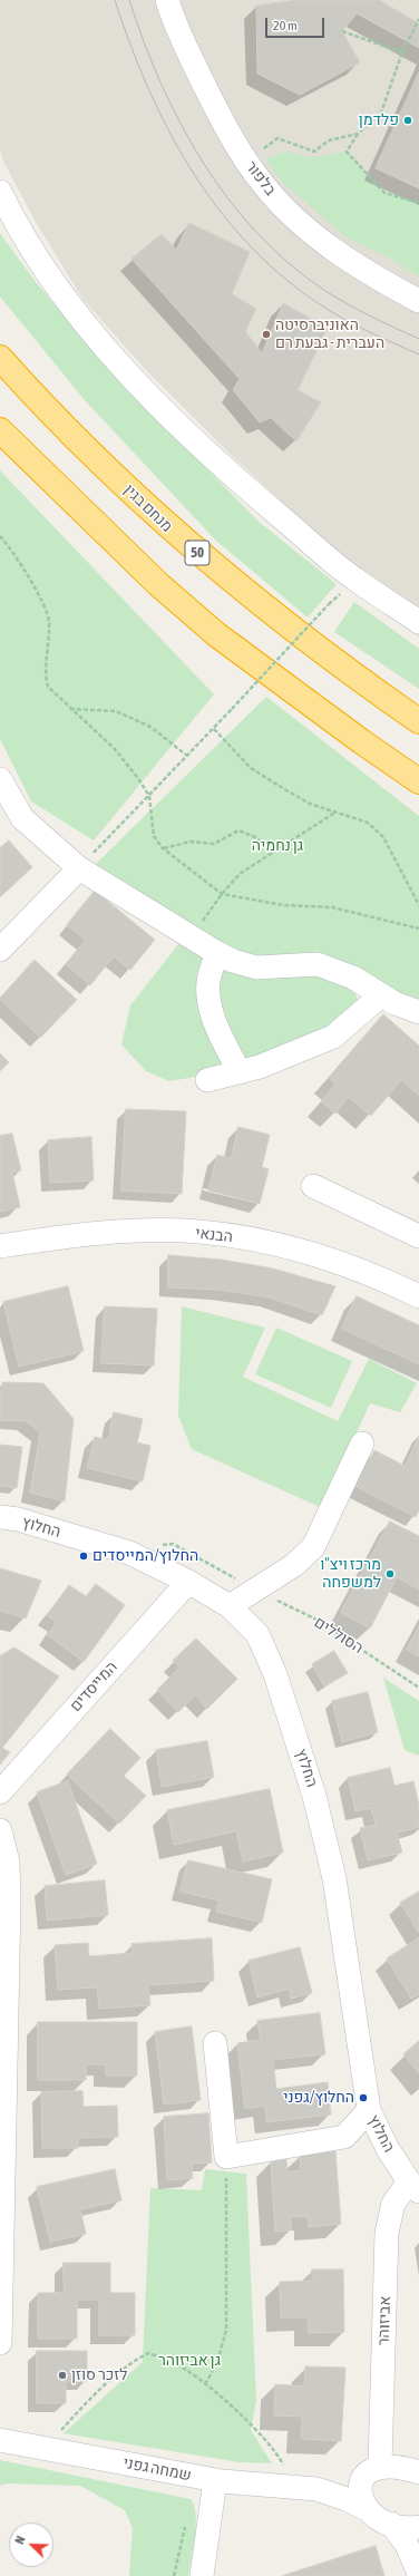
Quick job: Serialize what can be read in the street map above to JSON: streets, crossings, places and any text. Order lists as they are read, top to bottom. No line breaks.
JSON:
{"streets":{"highway":["מנחם בגין","50"],"street":["בלפור","הבנאי","החלוץ","המייסדים","אביזוהר","שמחה גפני"],"path":["הסוללים"]},"crossings":[["החלוץ","הסוללים"],["החלוץ","המייסדים"],["החלוץ","אביזוהר"]],"parks":["גן נחמיה","גן אביזוהר"],"places":["פלדמן","האוניברסיטה העברית - גבעת רם","החלוץ/המייסדים","מרכז ויצ\"ו למשפחה","החלוץ/גפני","לזכר סוזן"],"scale_bar":"20 m","north":"top left"}
